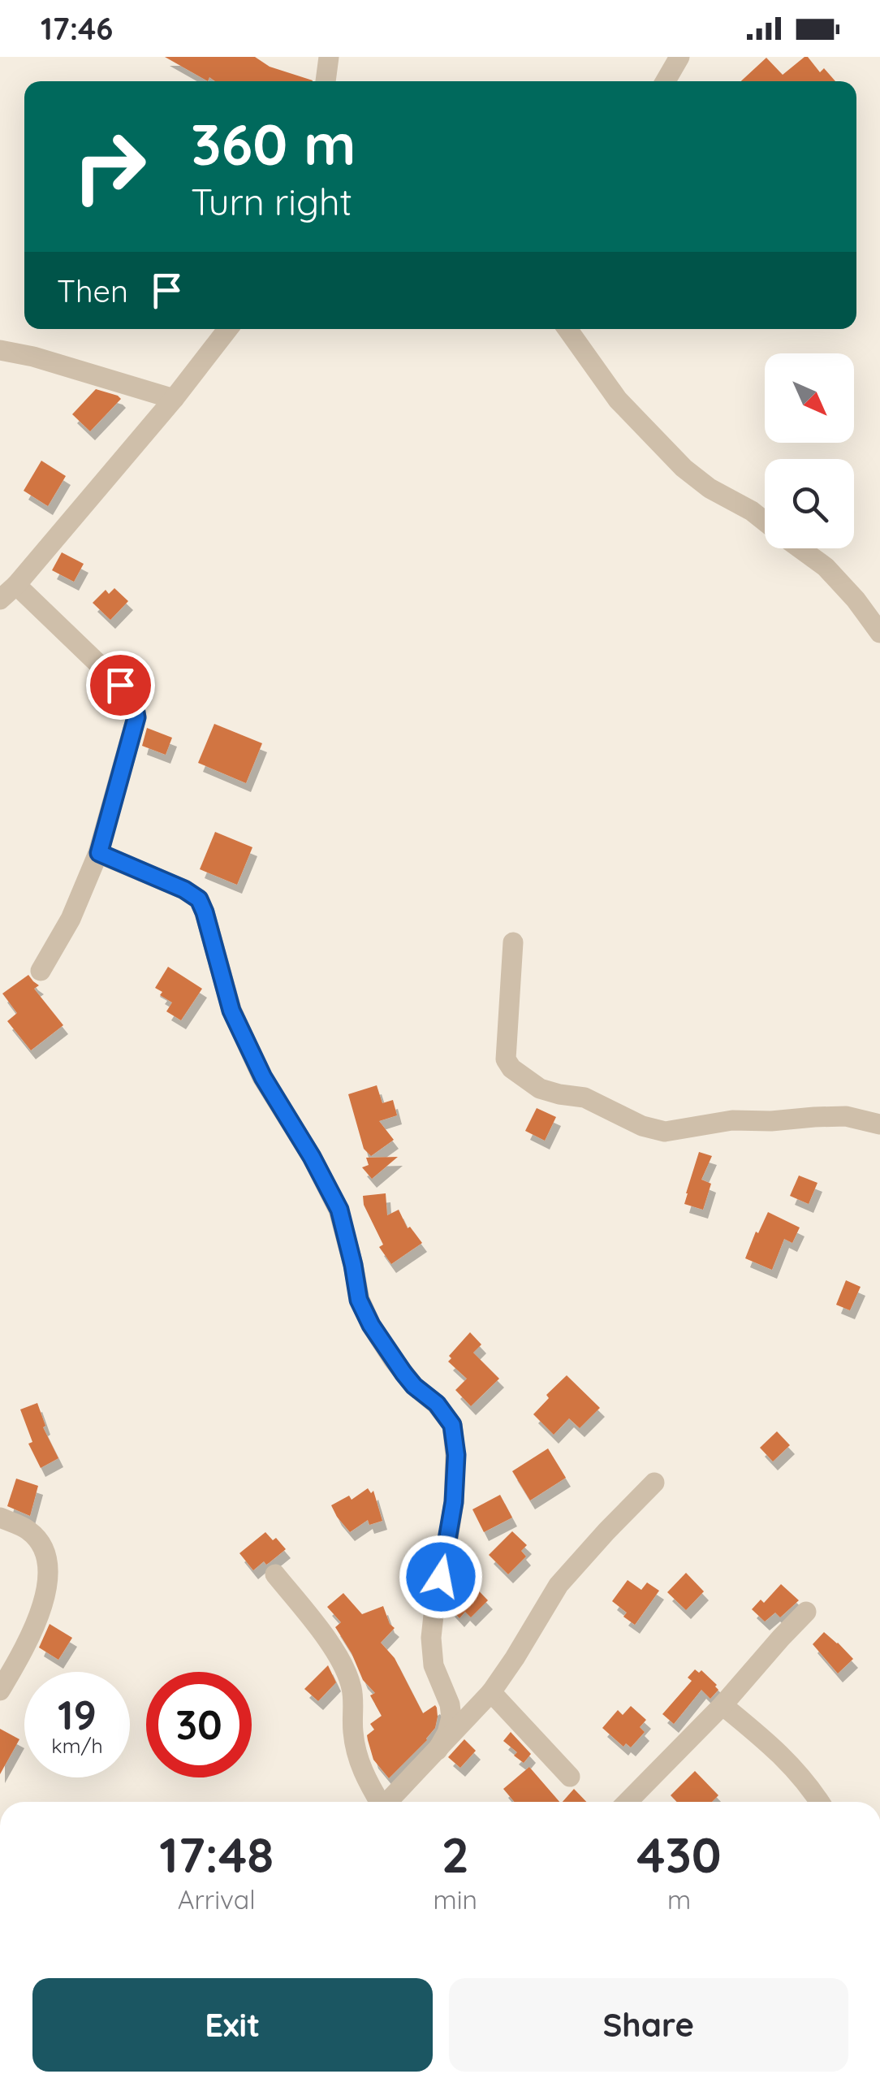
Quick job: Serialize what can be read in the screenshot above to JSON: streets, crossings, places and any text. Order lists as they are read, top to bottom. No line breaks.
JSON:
{"north":"bottom right","page":{"status":"17:46","turn":["360 m","Turn right"],"then":"Then","speed":"19 km/h","limit":"30","eta":["17:48","Arrival","2","min","430","m"],"buttons":["Exit","Share"]}}
